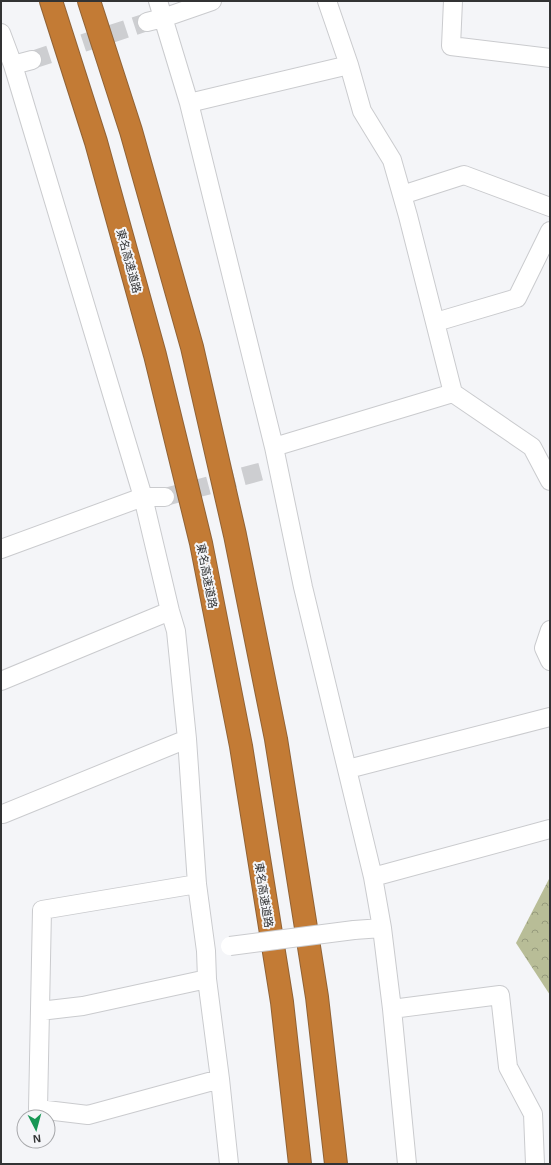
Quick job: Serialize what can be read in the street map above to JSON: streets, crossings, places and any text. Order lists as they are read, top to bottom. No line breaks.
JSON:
{"streets":{"highway":["東名高速道路"]},"north":"bottom"}
